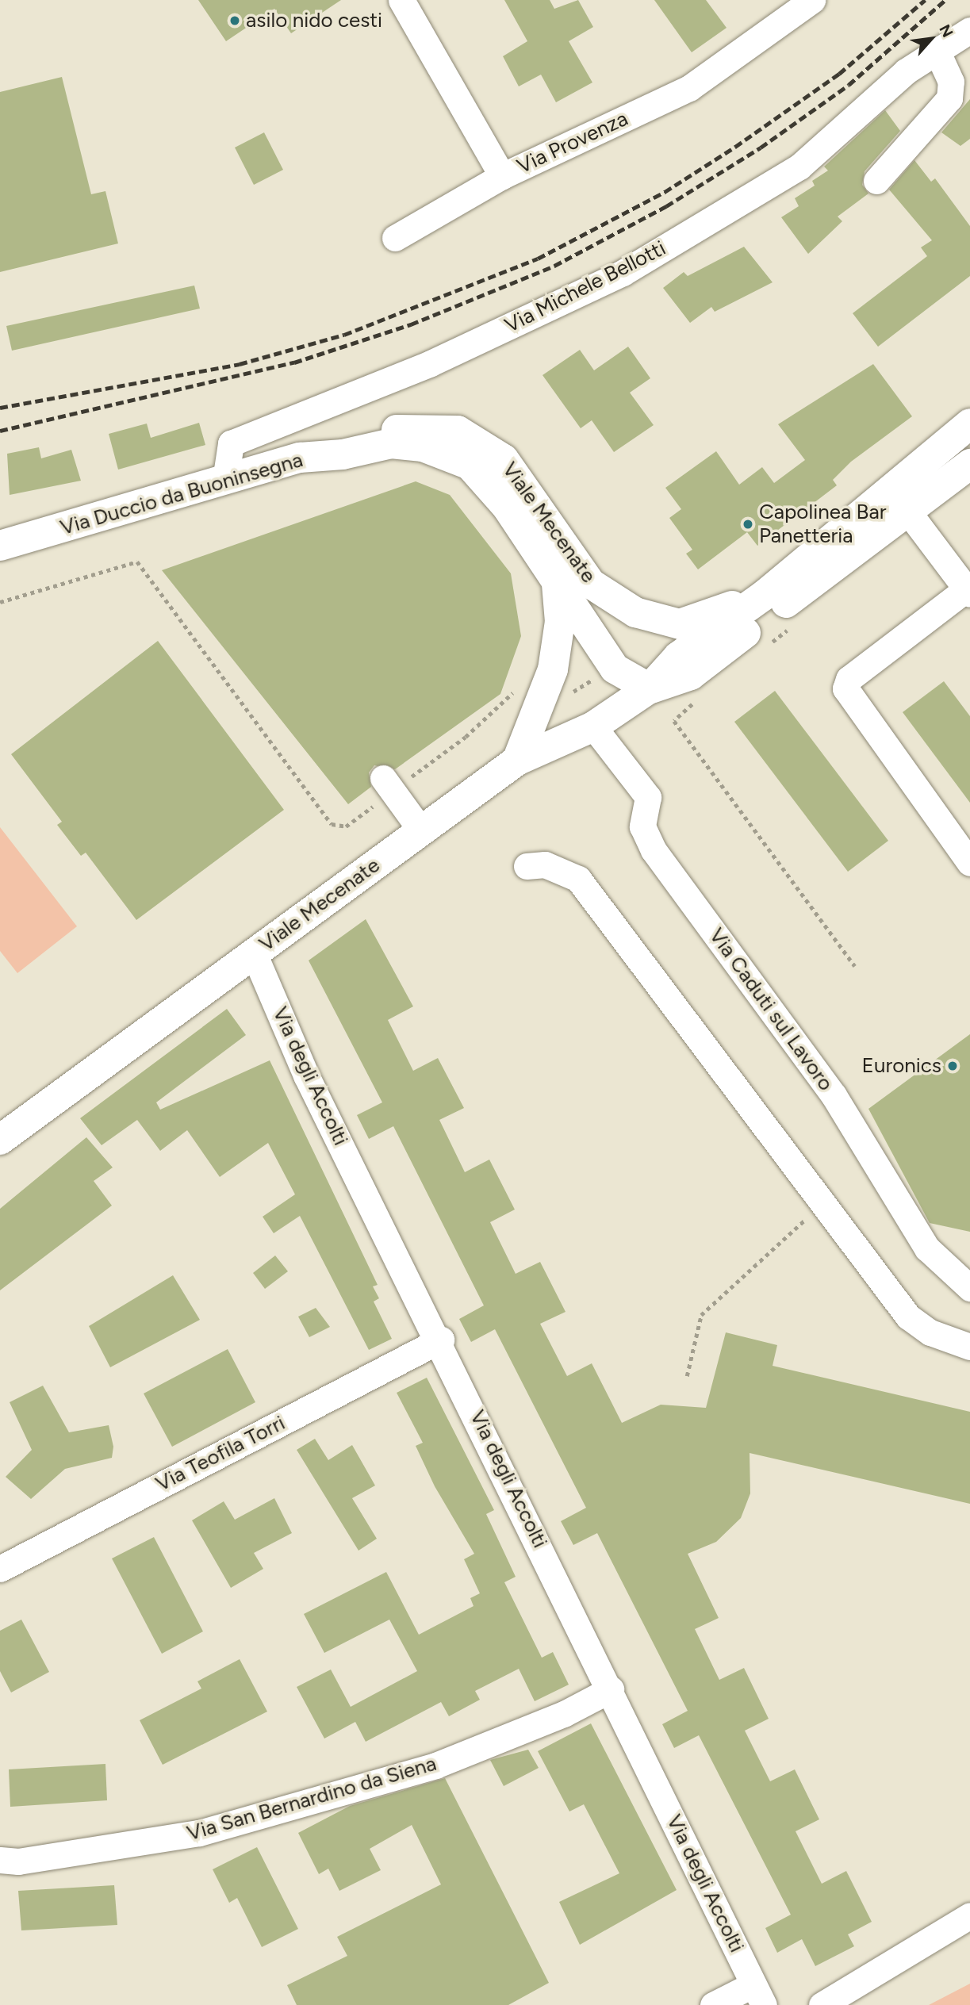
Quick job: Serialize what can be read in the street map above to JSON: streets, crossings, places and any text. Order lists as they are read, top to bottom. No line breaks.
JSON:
{"streets":{"main road":["Via Duccio da Buoninsegna","Viale Mecenate"],"street":["Via Provenza","Via Michele Bellotti","Via Caduti sul Lavoro","Via degli Accolti","Via Teofila Torri","Via San Bernardino da Siena"]},"crossings":[["Via Michele Bellotti","Via Duccio da Buoninsegna"],["Via Duccio da Buoninsegna","Viale Mecenate"],["Viale Mecenate","Via Caduti sul Lavoro"],["Viale Mecenate","Via degli Accolti"],["Via degli Accolti","Via Teofila Torri"],["Via degli Accolti","Via San Bernardino da Siena"]],"places":["asilo nido cesti","Capolinea Bar Panetteria","Euronics"],"north":"top right"}
